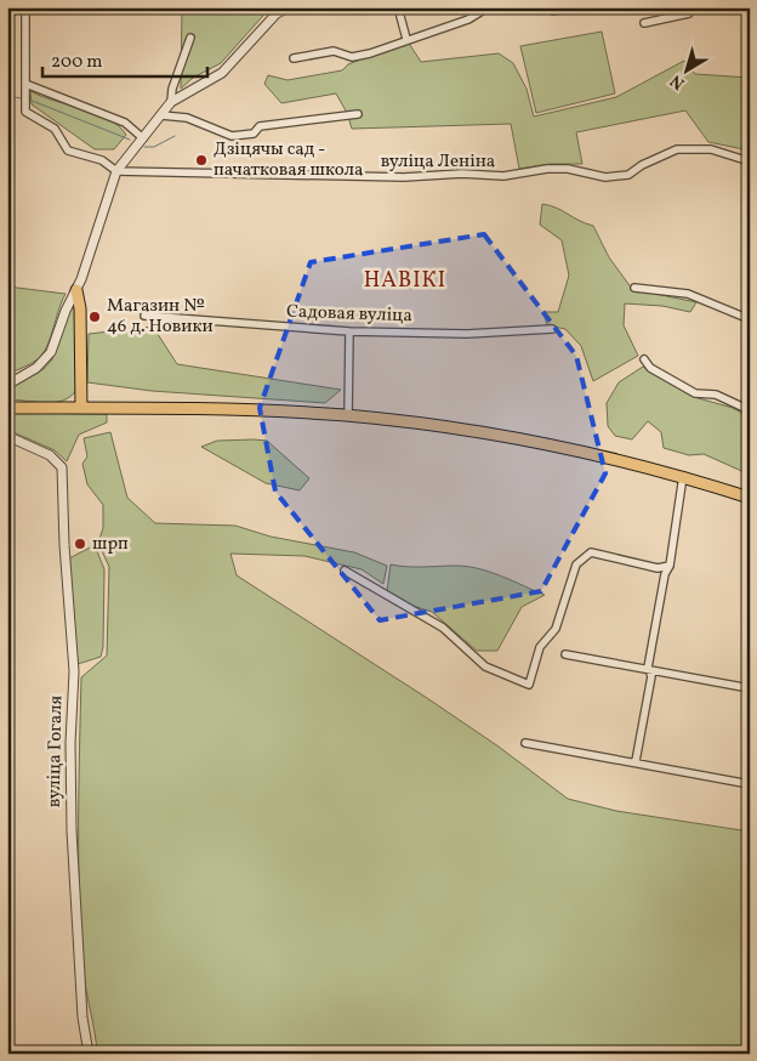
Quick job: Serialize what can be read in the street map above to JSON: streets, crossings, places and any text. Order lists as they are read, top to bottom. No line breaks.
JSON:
{"streets":{"street":["вуліца Леніна","Садовая вуліца","вуліца Гогаля"]},"districts":["НАВІКІ"],"places":["Дзіцячы сад - пачатковая школа","Магазин № 46 д. Новики","шрп"],"scale_bar":"200 m","north":"bottom left"}
